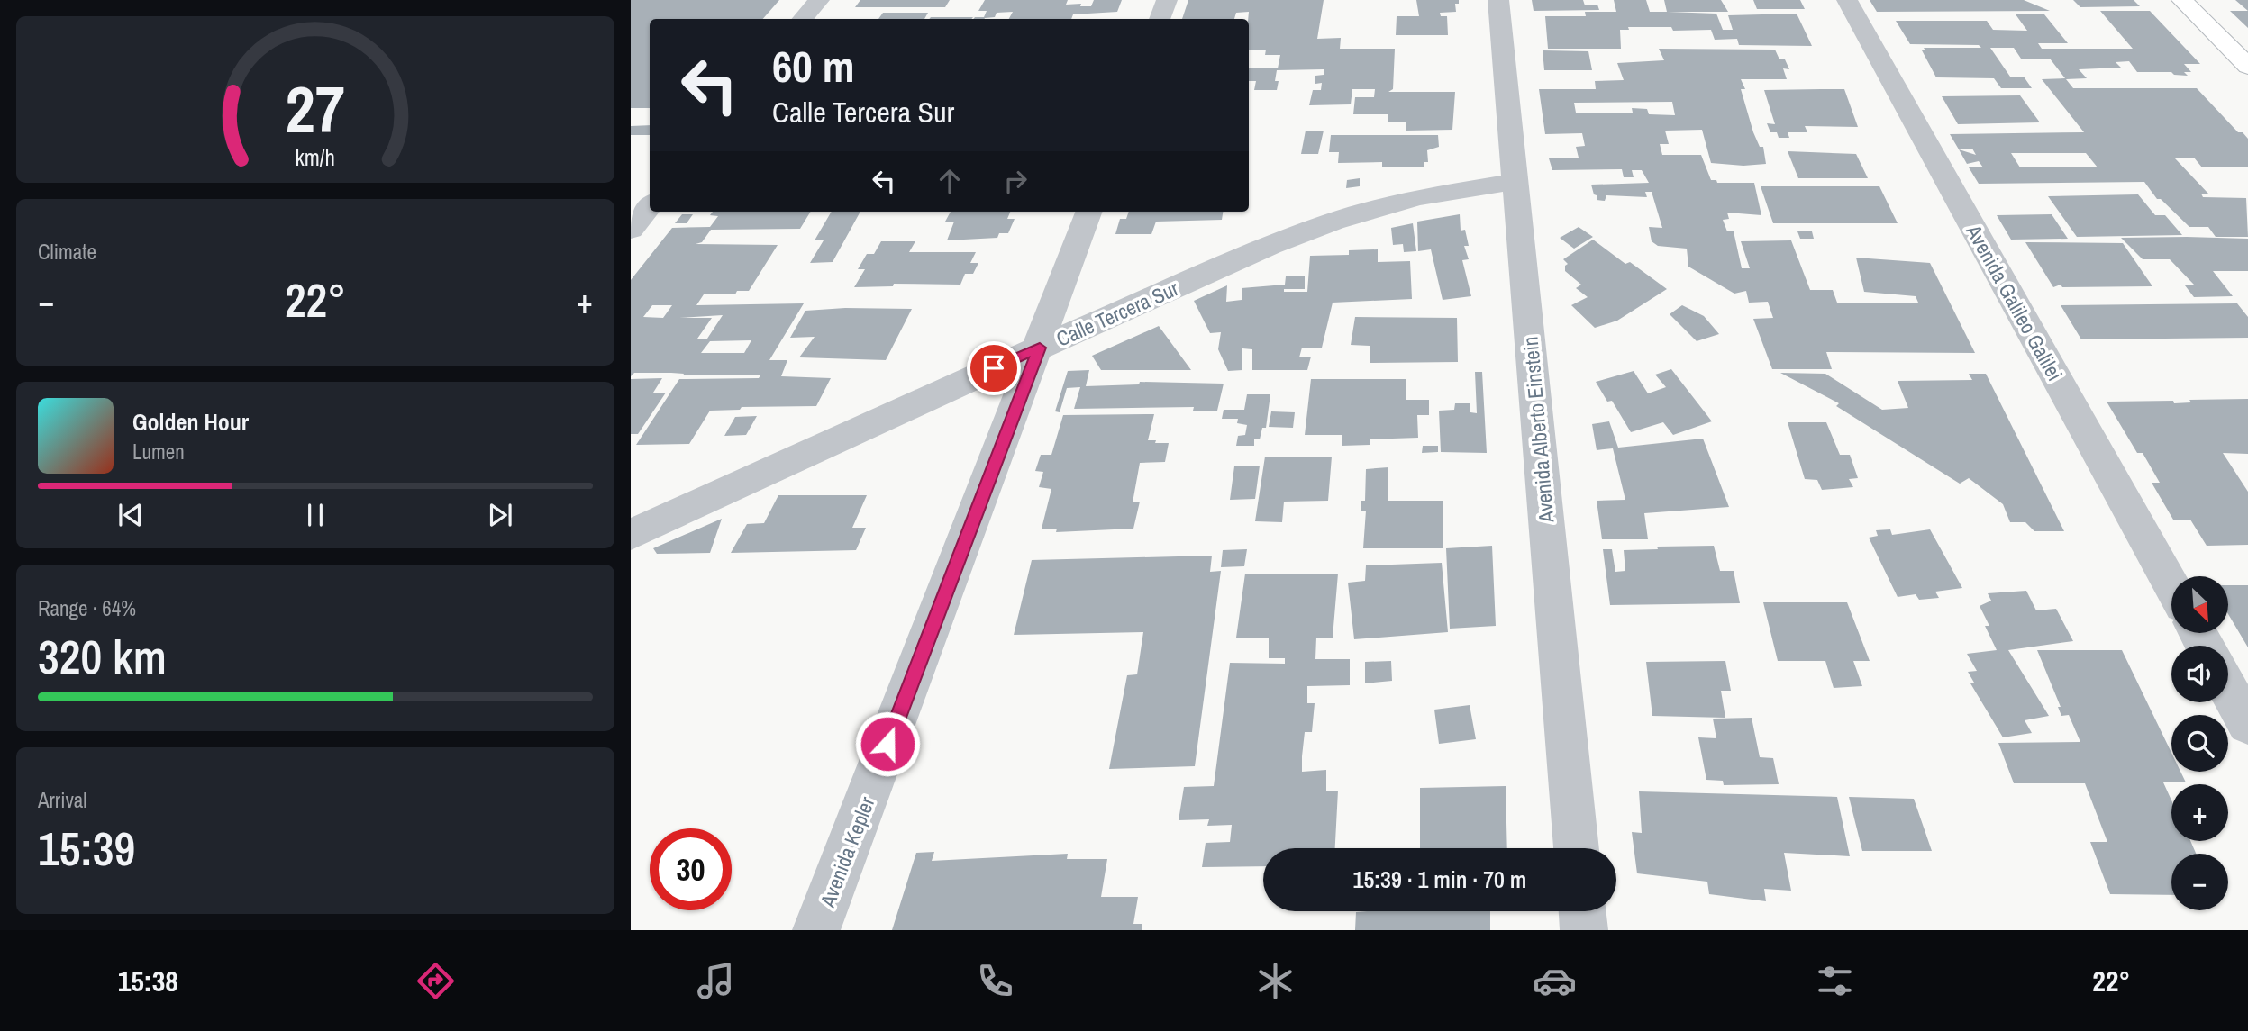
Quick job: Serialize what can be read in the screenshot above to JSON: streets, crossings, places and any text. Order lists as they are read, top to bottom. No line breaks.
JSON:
{"streets":{"street":["Avenida Galileo Galilei","Calle Tercera Sur","Avenida Alberto Einstein","Avenida Kepler"]},"crossings":[["Calle Tercera Sur","Avenida Alberto Einstein"],["Calle Tercera Sur","Avenida Kepler"]],"north":"bottom right","page":{"turn":["60 m","Calle Tercera Sur"],"tile":["Climate",["Range · 64%","320 km"],["Arrival","15:39"]],"heat":["−","22°","+"],"song":["Golden Hour","Lumen"],"map_buttons":["+","−"],"limit":"30","trip":"15:39 · 1 min · 70 m","tabs":["15:38","22°"],"gauge":["27","km/h"]}}
